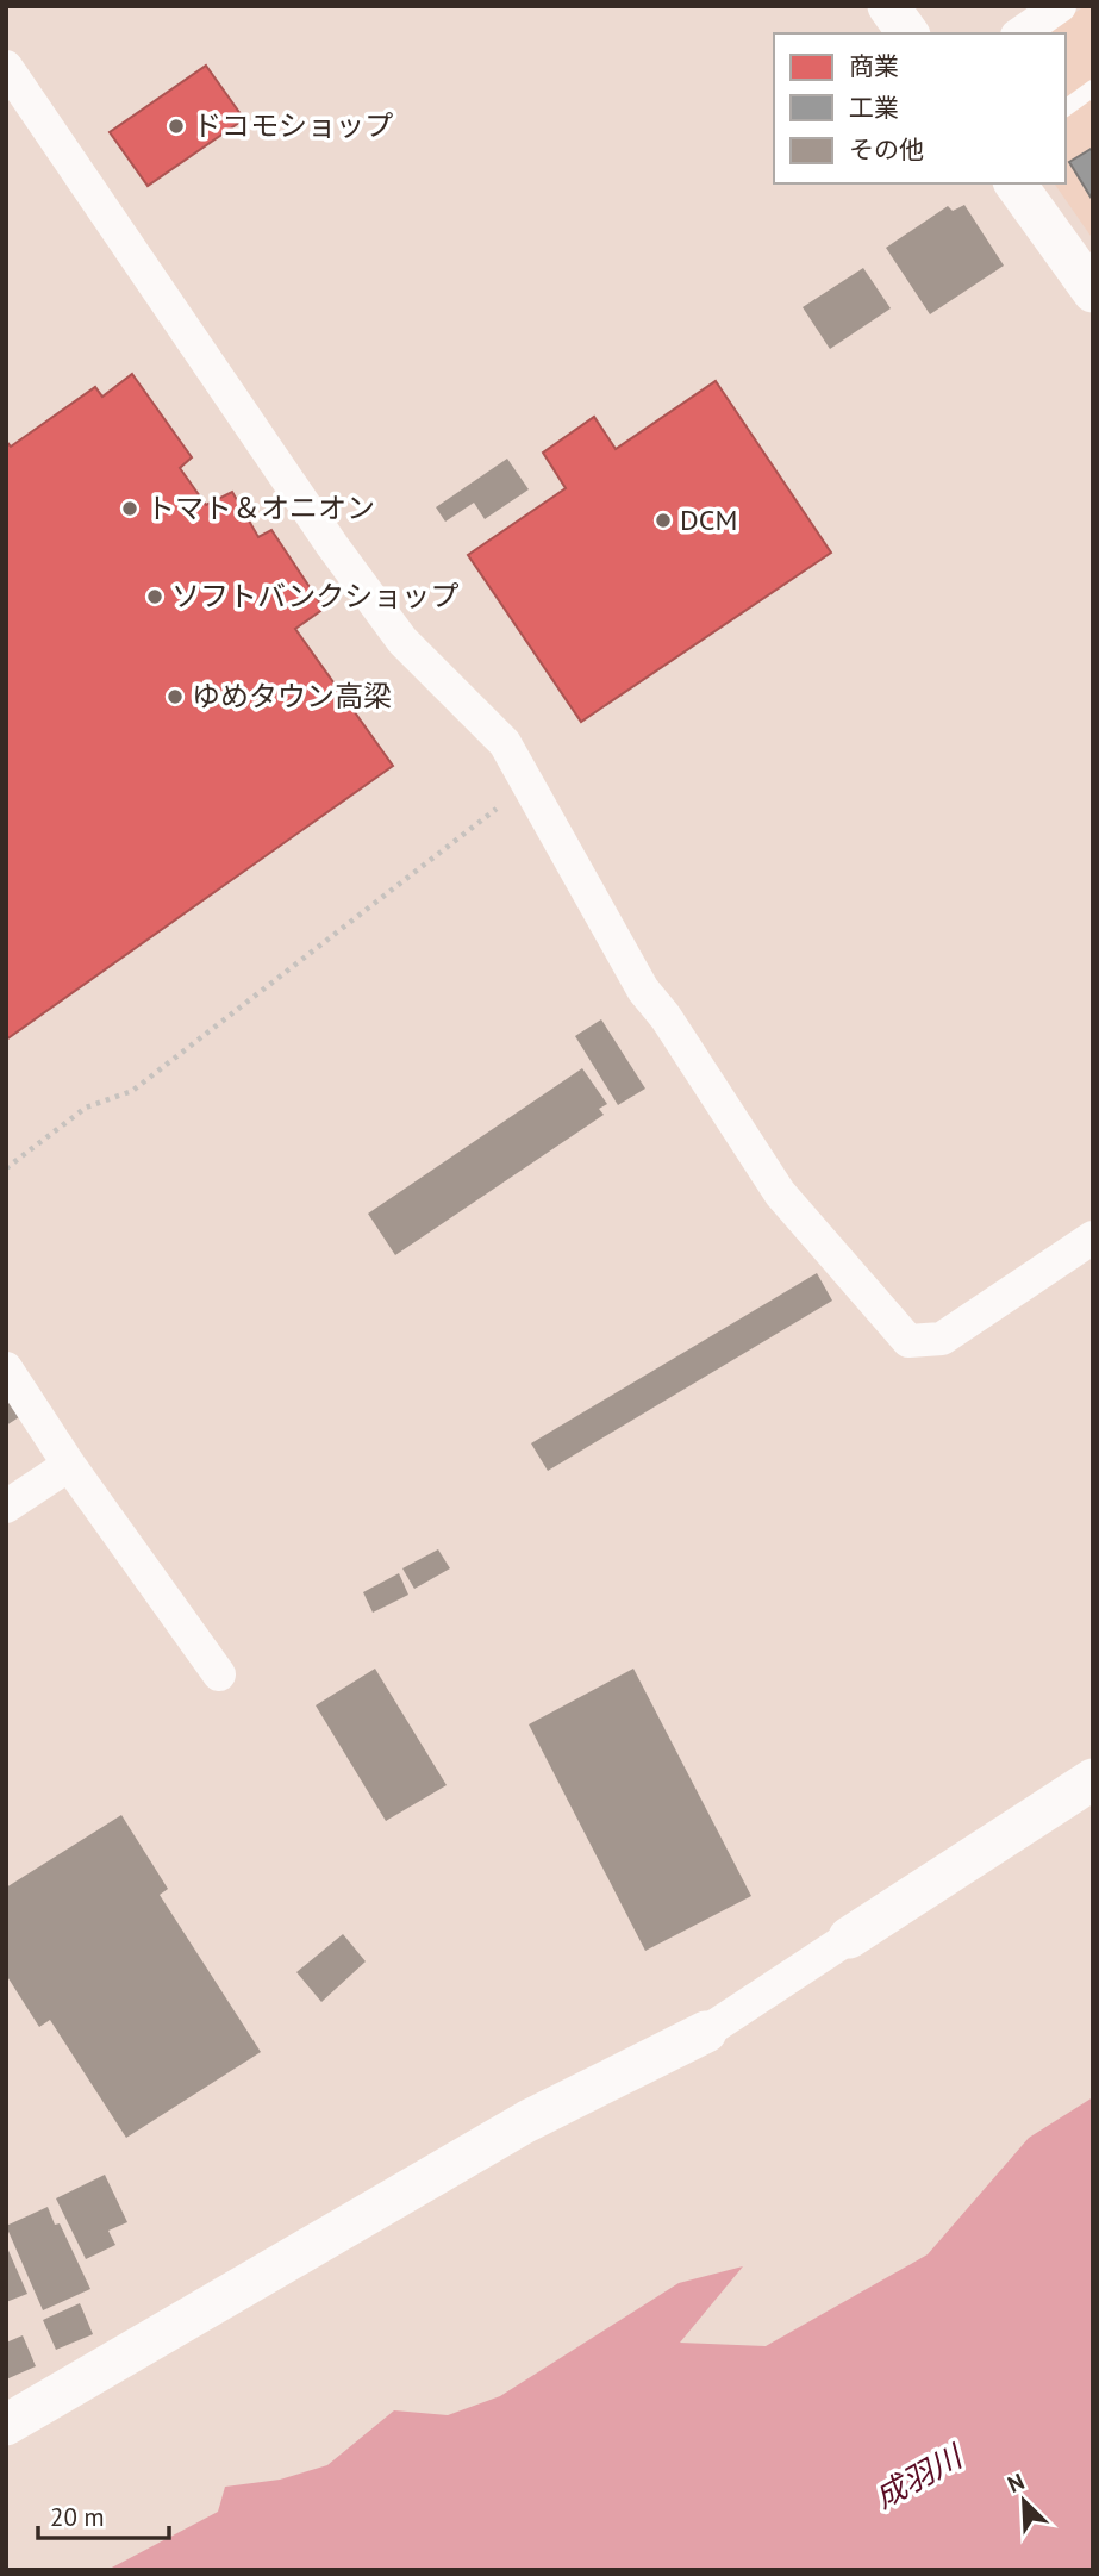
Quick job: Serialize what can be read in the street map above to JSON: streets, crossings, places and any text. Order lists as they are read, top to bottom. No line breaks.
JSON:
{"water":["成羽川"],"places":["ドコモショップ","トマト＆オニオン","DCM","ソフトバンクショップ","ゆめタウン高梁"],"legend":["商業","工業","その他"],"scale_bar":"20 m","north":"top left"}
